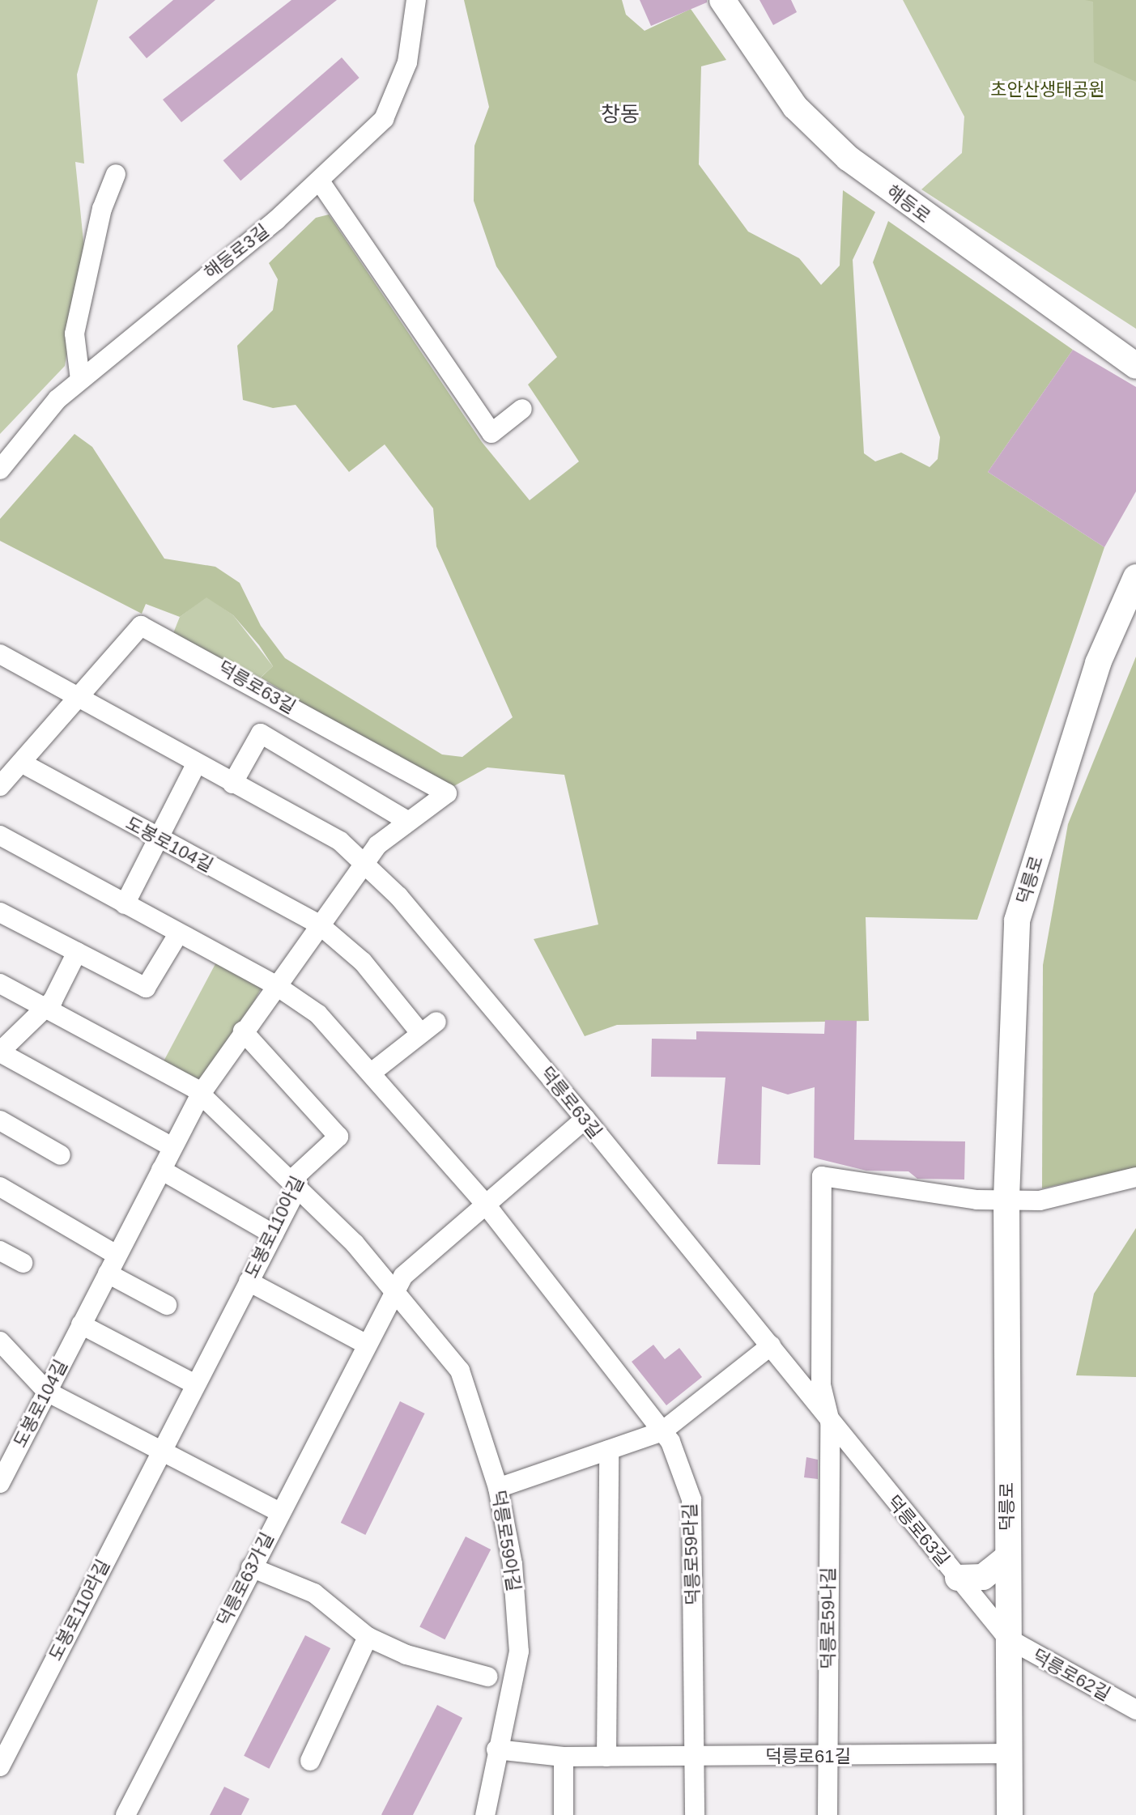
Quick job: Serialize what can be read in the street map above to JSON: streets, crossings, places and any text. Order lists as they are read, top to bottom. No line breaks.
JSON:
{"streets":{"main road":["해등로","덕릉로"],"street":["해등로3길","덕릉로63길","도봉로104길","도봉로110아길","덕릉로59아길","덕릉로59라길","덕릉로63가길","도봉로110라길","덕릉로59나길","덕릉로62길","덕릉로61길"]},"crossings":[["덕릉로63길","도봉로104길"],["덕릉로63길","덕릉로"],["덕릉로63길","덕릉로63가길"],["덕릉로63길","덕릉로59나길"],["덕릉로63길","덕릉로62길"],["도봉로104길","도봉로110아길"],["덕릉로","덕릉로62길"],["덕릉로","덕릉로61길"],["도봉로110아길","도봉로110라길"],["덕릉로59아길","덕릉로63가길"],["덕릉로59아길","덕릉로61길"],["덕릉로59라길","덕릉로63가길"],["덕릉로59라길","덕릉로61길"],["덕릉로59나길","덕릉로61길"]],"districts":["창동"],"parks":["초안산생태공원"]}
